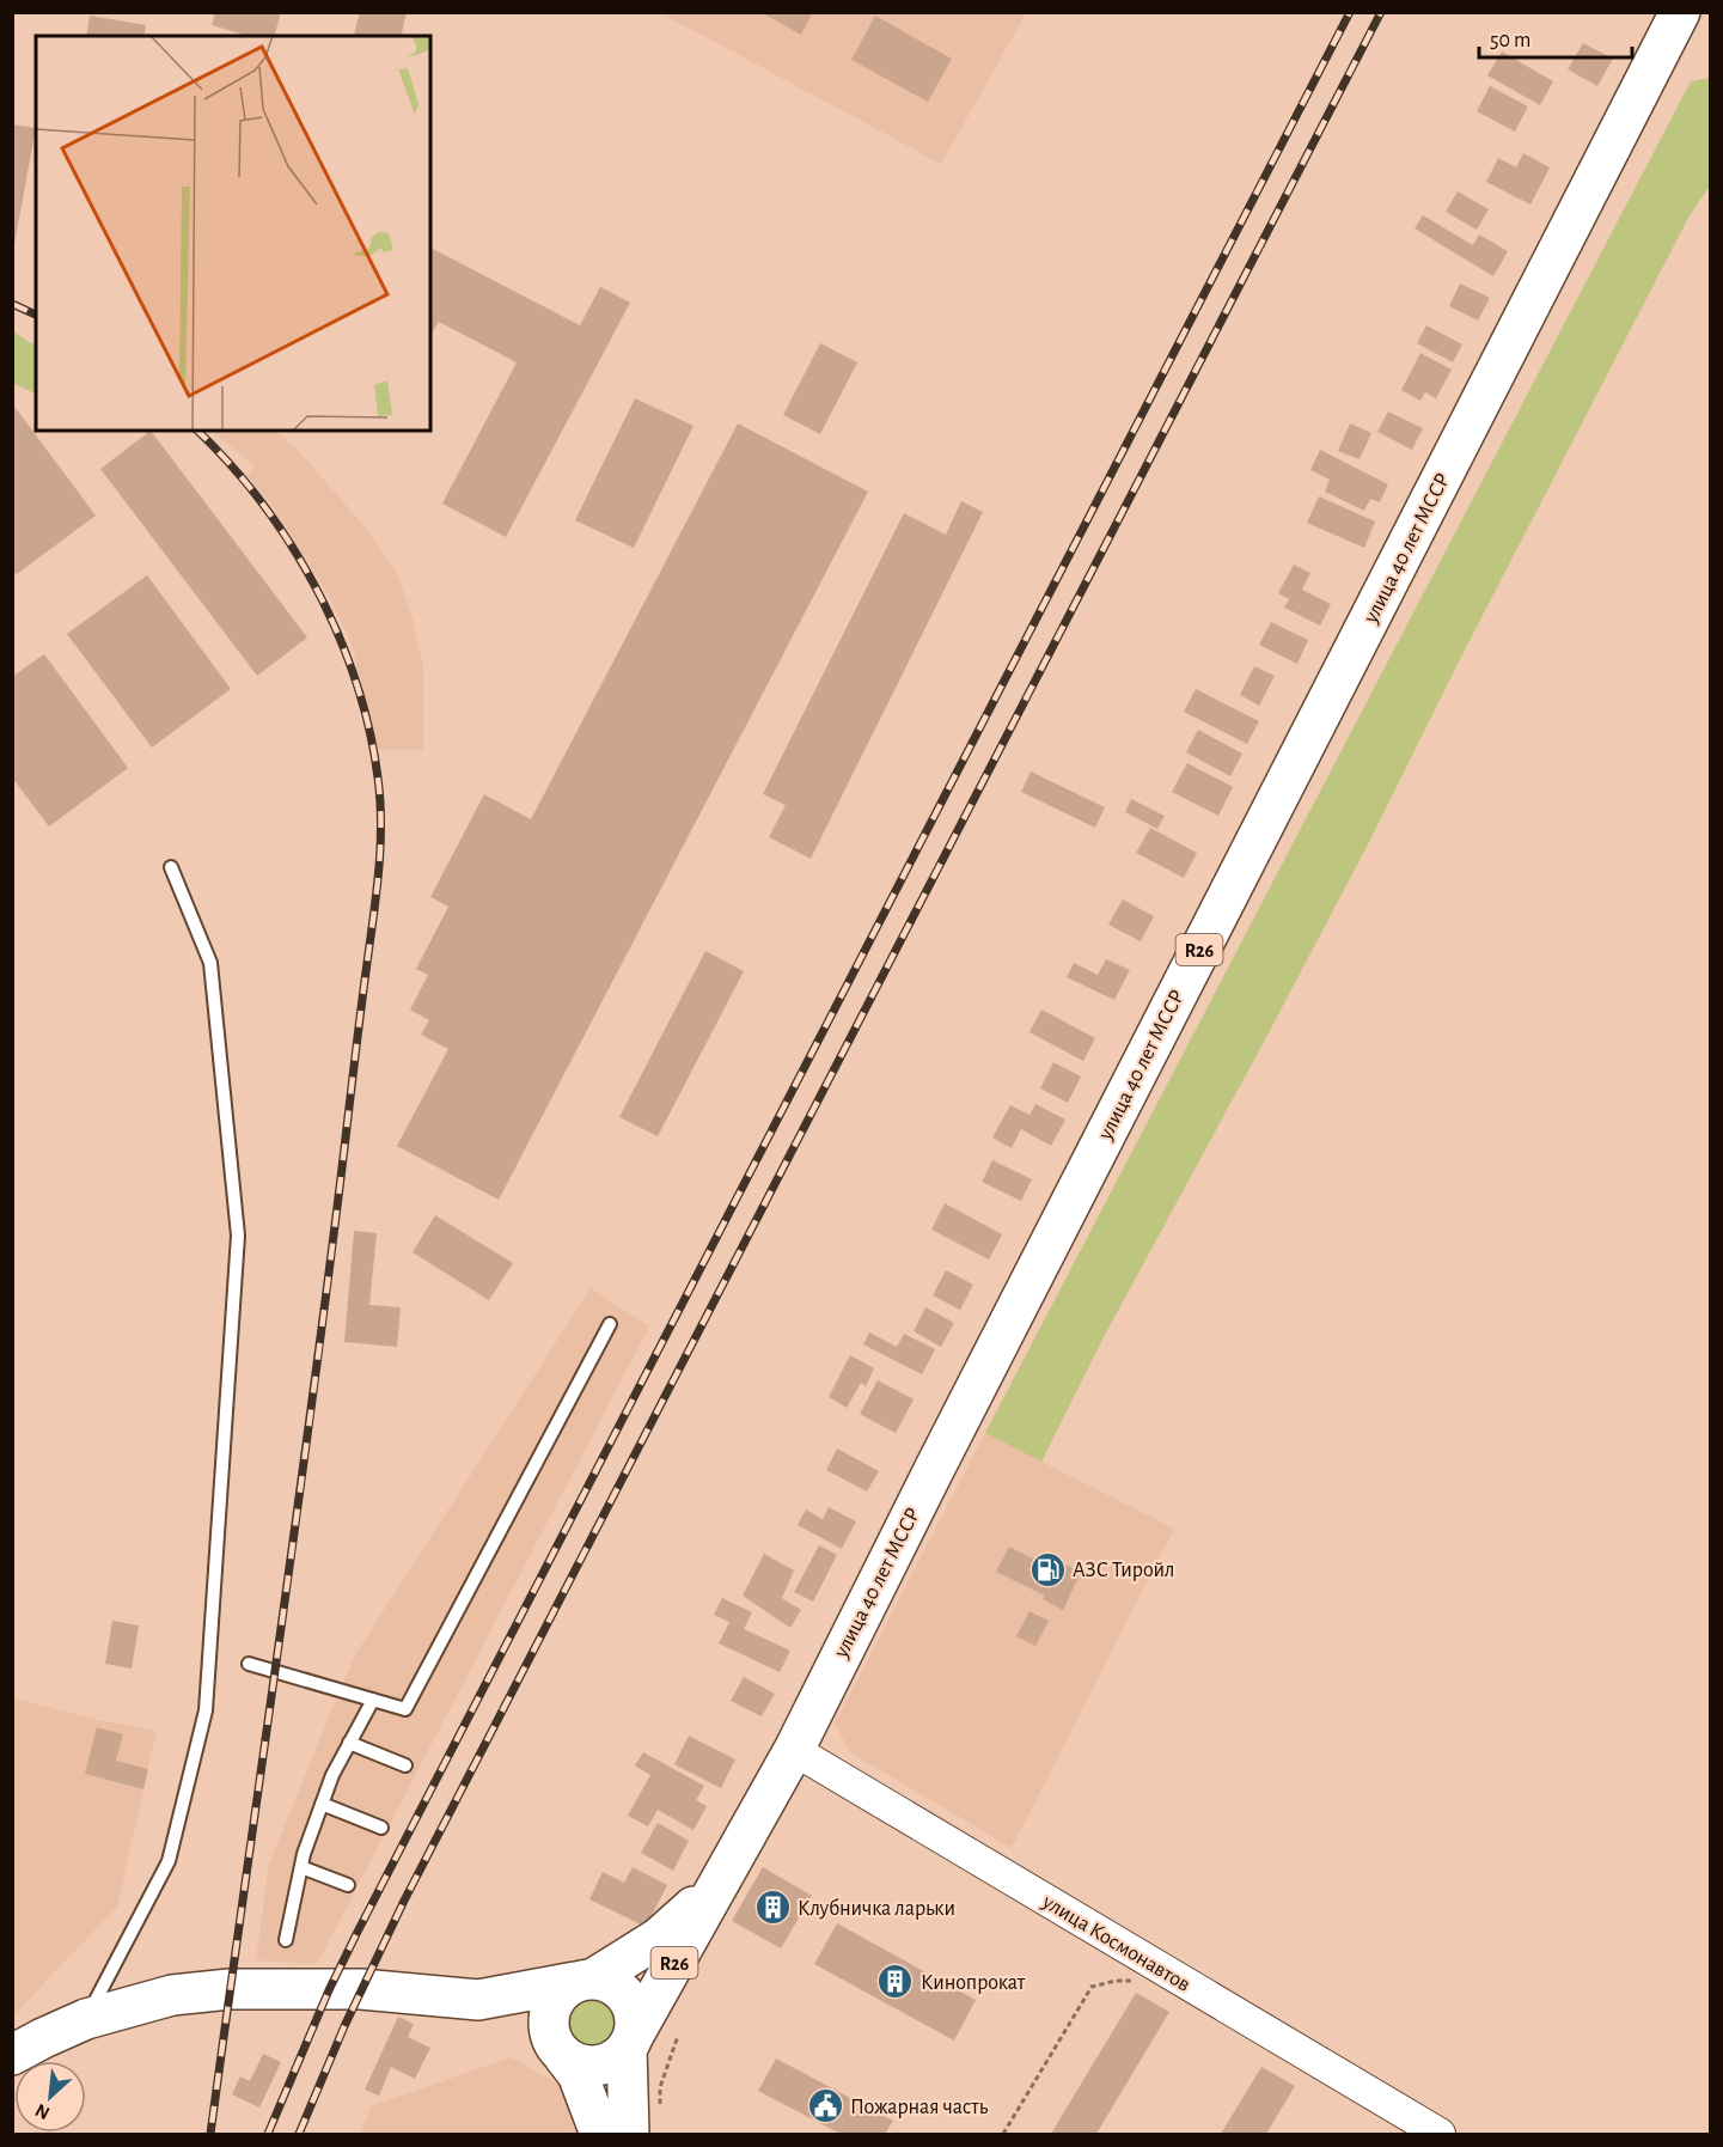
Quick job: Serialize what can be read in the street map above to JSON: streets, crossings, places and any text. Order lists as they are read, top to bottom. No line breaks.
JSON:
{"streets":{"main road":["улица 40 лет МССР","R26"],"street":["улица Космонавтов"]},"crossings":[["улица 40 лет МССР","улица Космонавтов"]],"places":{"fuel station":["АЗС Тиройл"],"building":["Клубничка ларьки","Кинопрокат"],"public building":["Пожарная часть"]},"scale_bar":"50 m","north":"bottom left"}
